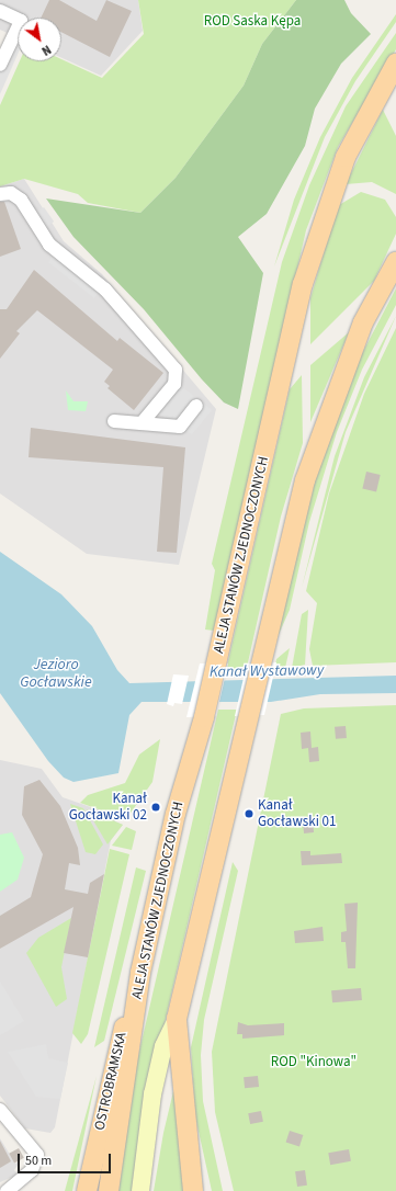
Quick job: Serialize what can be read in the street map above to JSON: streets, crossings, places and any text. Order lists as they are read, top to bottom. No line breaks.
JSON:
{"streets":{"main road":["ALEJA STANÓW ZJEDNOCZONYCH","OSTROBRAMSKA"]},"crossings":[["ALEJA STANÓW ZJEDNOCZONYCH","OSTROBRAMSKA"]],"water":["Jezioro Gocławskie","Kanał Wystawowy"],"parks":["ROD Saska Kępa","ROD \"Kinowa\""],"places":["Kanał Gocławski 02","Kanał Gocławski 01"],"scale_bar":"50 m","north":"bottom right"}
